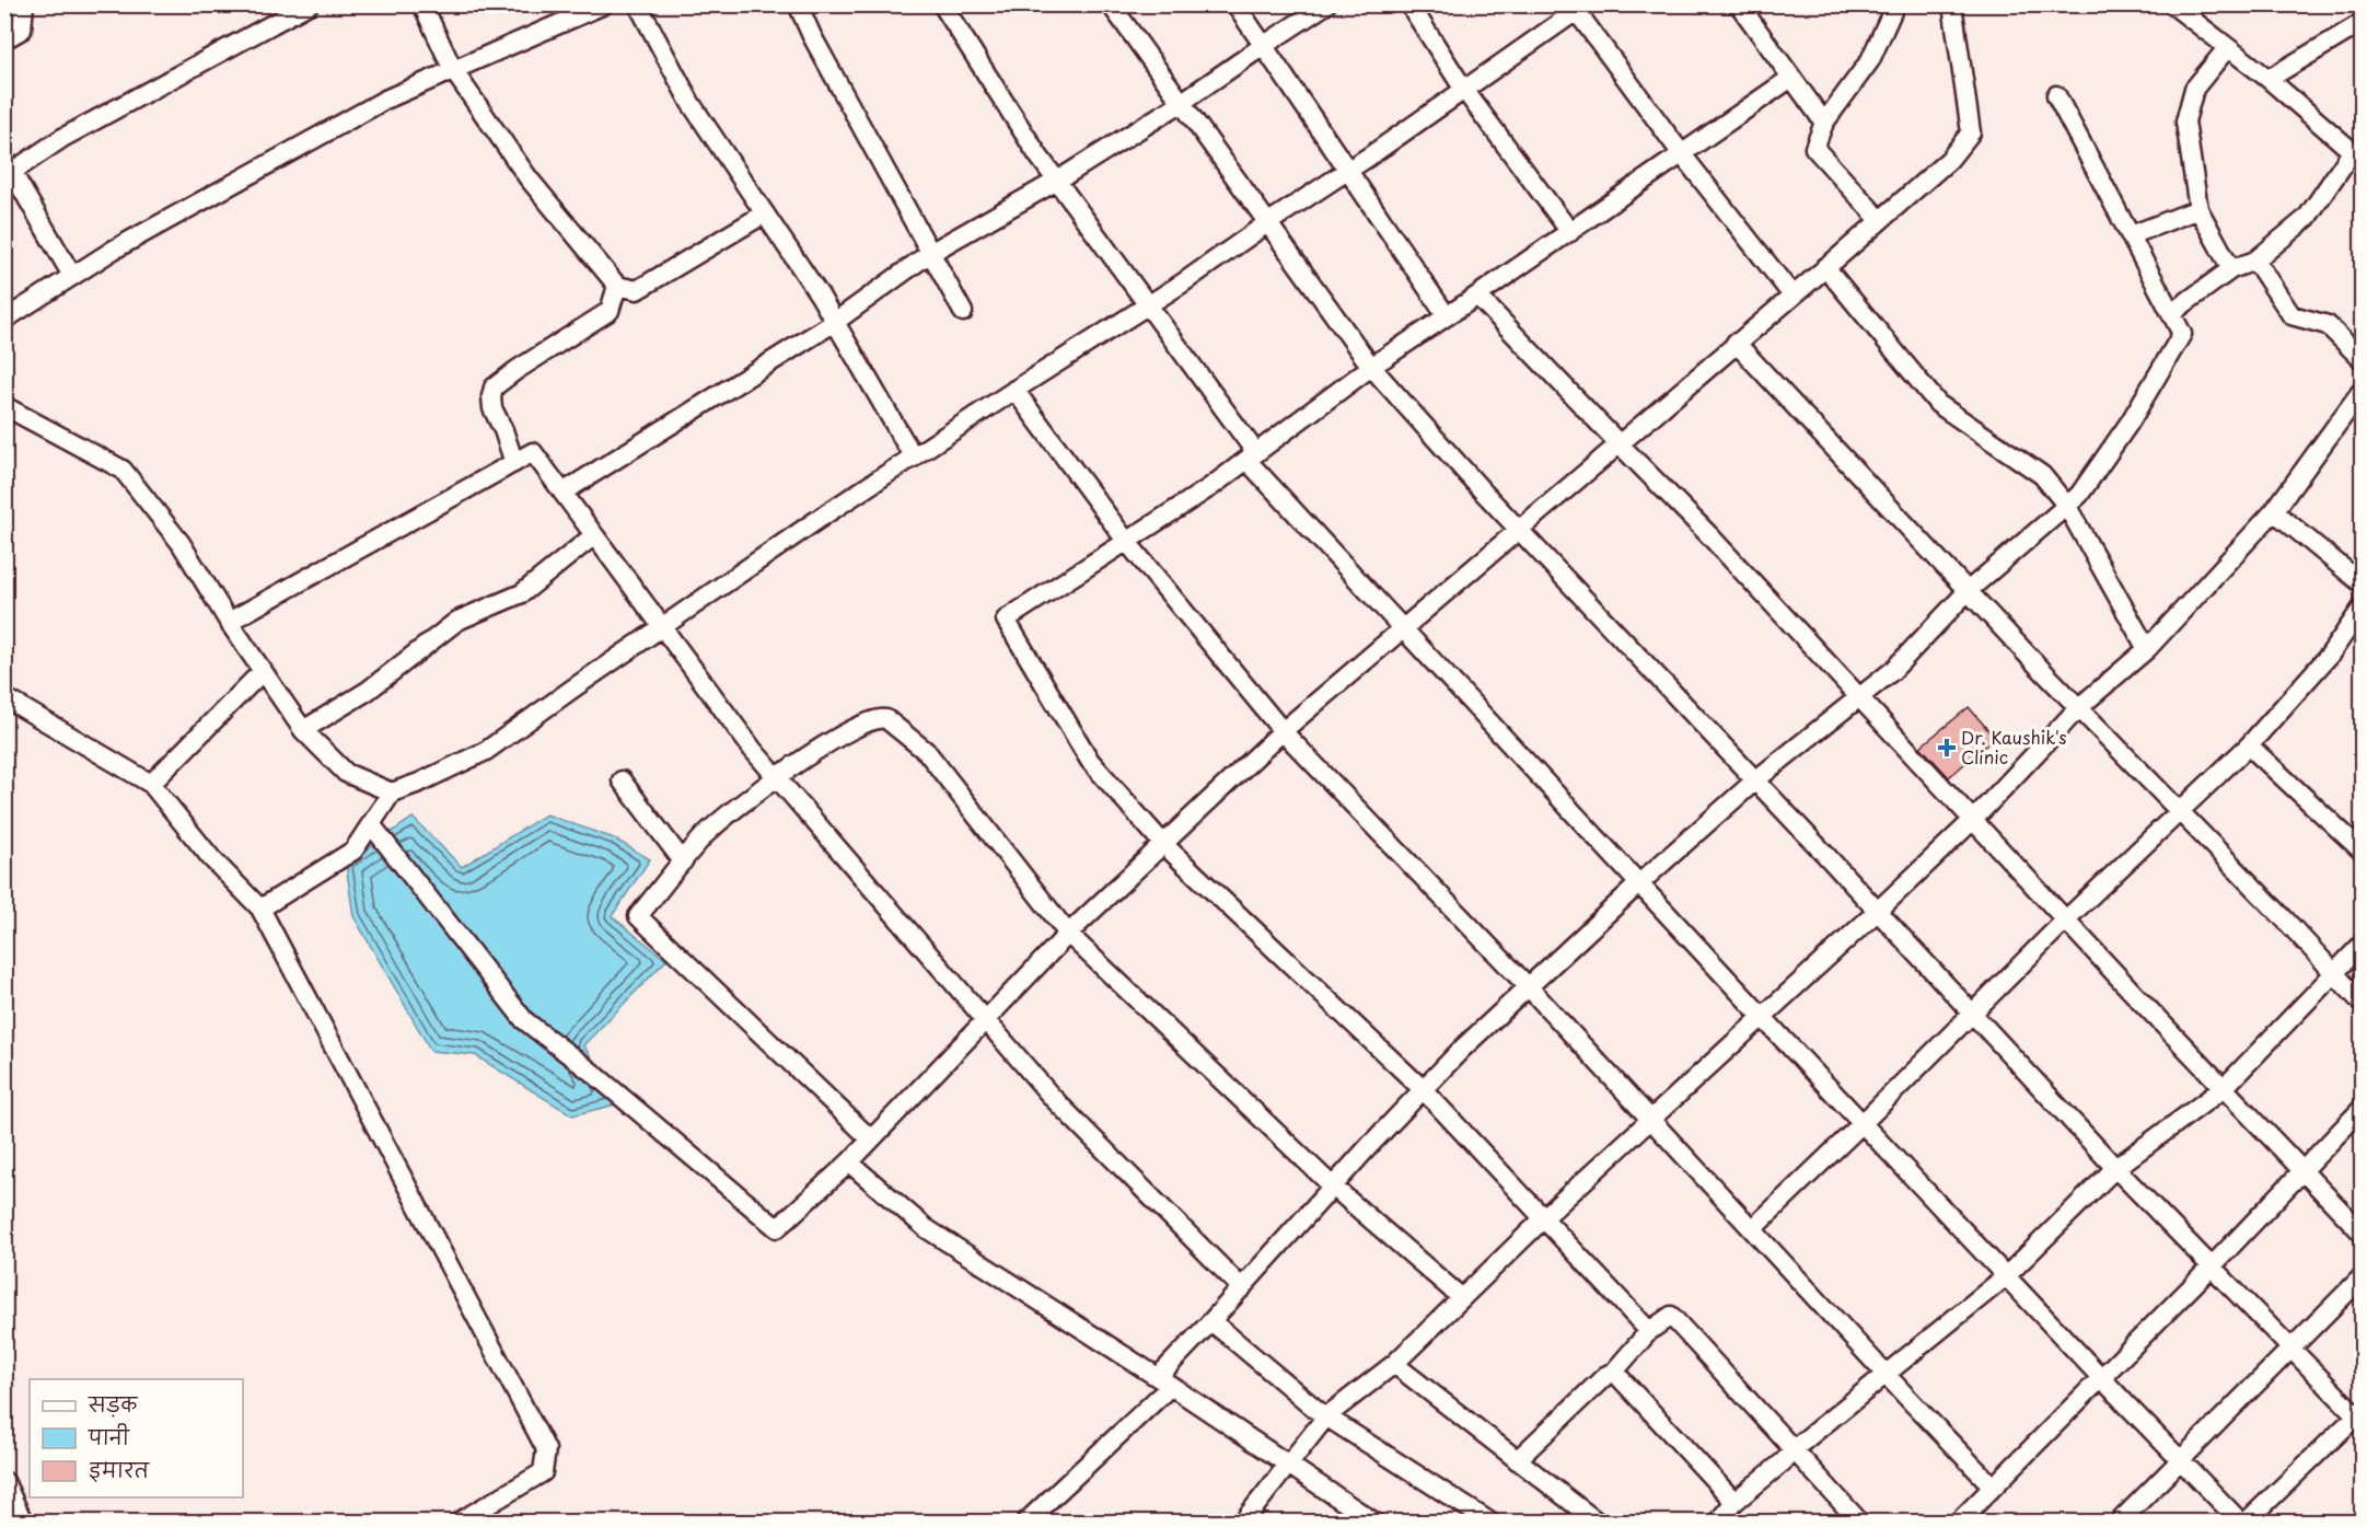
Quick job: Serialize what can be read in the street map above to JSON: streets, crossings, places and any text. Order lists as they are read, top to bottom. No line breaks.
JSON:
{"places":{"health":["Dr. Kaushik's Clinic"]},"legend":["सड़क","पानी","इमारत"]}
